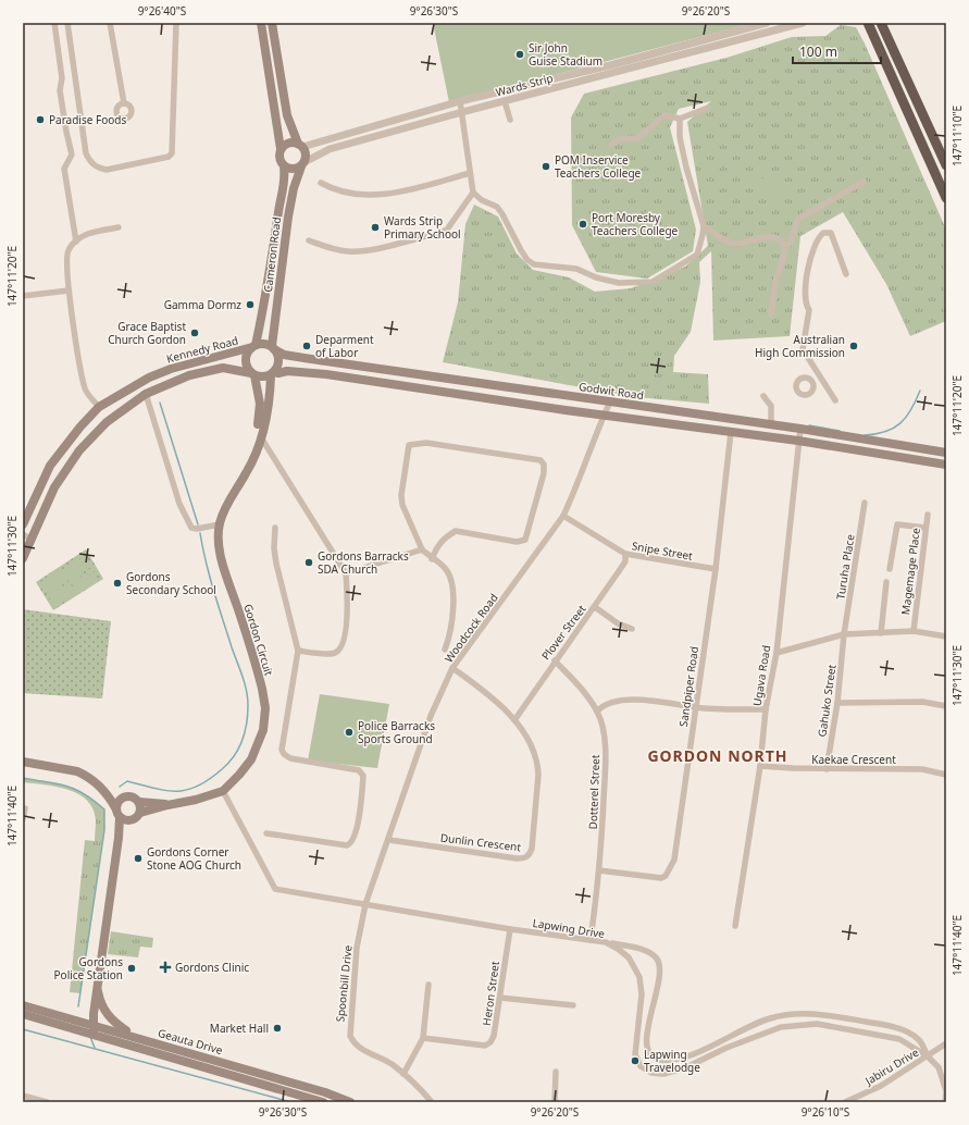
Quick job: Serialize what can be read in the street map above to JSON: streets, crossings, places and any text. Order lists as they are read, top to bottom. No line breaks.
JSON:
{"streets":{"main road":["Cameron Road","Kennedy Road","Godwit Road","Gordon Circuit","Geauta Drive"],"street":["Wards Strip","Snipe Street","Turuha Place","Magemage Place","Woodcock Road","Plover Street","Ugava Road","Sandpiper Road","Gahuko Street","Kaekae Crescent","Dotterel Street","Dunlin Crescent","Lapwing Drive","Spoonbill Drive","Heron Street","Jabiru Drive"]},"crossings":[["Wards Strip","Cameron Road"],["Cameron Road","Kennedy Road"],["Cameron Road","Godwit Road"],["Cameron Road","Gordon Circuit"],["Kennedy Road","Godwit Road"],["Kennedy Road","Gordon Circuit"],["Godwit Road","Woodcock Road"],["Godwit Road","Gordon Circuit"],["Godwit Road","Ugava Road"],["Snipe Street","Woodcock Road"],["Snipe Street","Plover Street"],["Snipe Street","Sandpiper Road"],["Turuha Place","Gahuko Street"],["Woodcock Road","Dunlin Crescent"],["Woodcock Road","Lapwing Drive"],["Woodcock Road","Spoonbill Drive"],["Plover Street","Dotterel Street"],["Plover Street","Dunlin Crescent"],["Gordon Circuit","Lapwing Drive"],["Ugava Road","Kaekae Crescent"],["Sandpiper Road","Dotterel Street"],["Gahuko Street","Kaekae Crescent"],["Dotterel Street","Lapwing Drive"],["Lapwing Drive","Spoonbill Drive"],["Lapwing Drive","Heron Street"],["Lapwing Drive","Jabiru Drive"]],"districts":["GORDON NORTH"],"places":{"other":["Sir John Guise Stadium","Paradise Foods","POM Inservice Teachers College","Port Moresby Teachers College","Wards Strip Primary School","Gamma Dormz","Grace Baptist Church Gordon","Deparment of Labor","Australian High Commission","Gordons Barracks SDA Church","Gordons Secondary School","Police Barracks Sports Ground","Gordons Corner Stone AOG Church","Gordons Police Station","Market Hall","Lapwing Travelodge"],"health":["Gordons Clinic"]},"scale_bar":"100 m","coordinates":["9°26'40\"S","9°26'30\"S","9°26'20\"S","147°11'10\"E","147°11'20\"E","147°11'30\"E","147°11'40\"E","9°26'10\"S"]}
